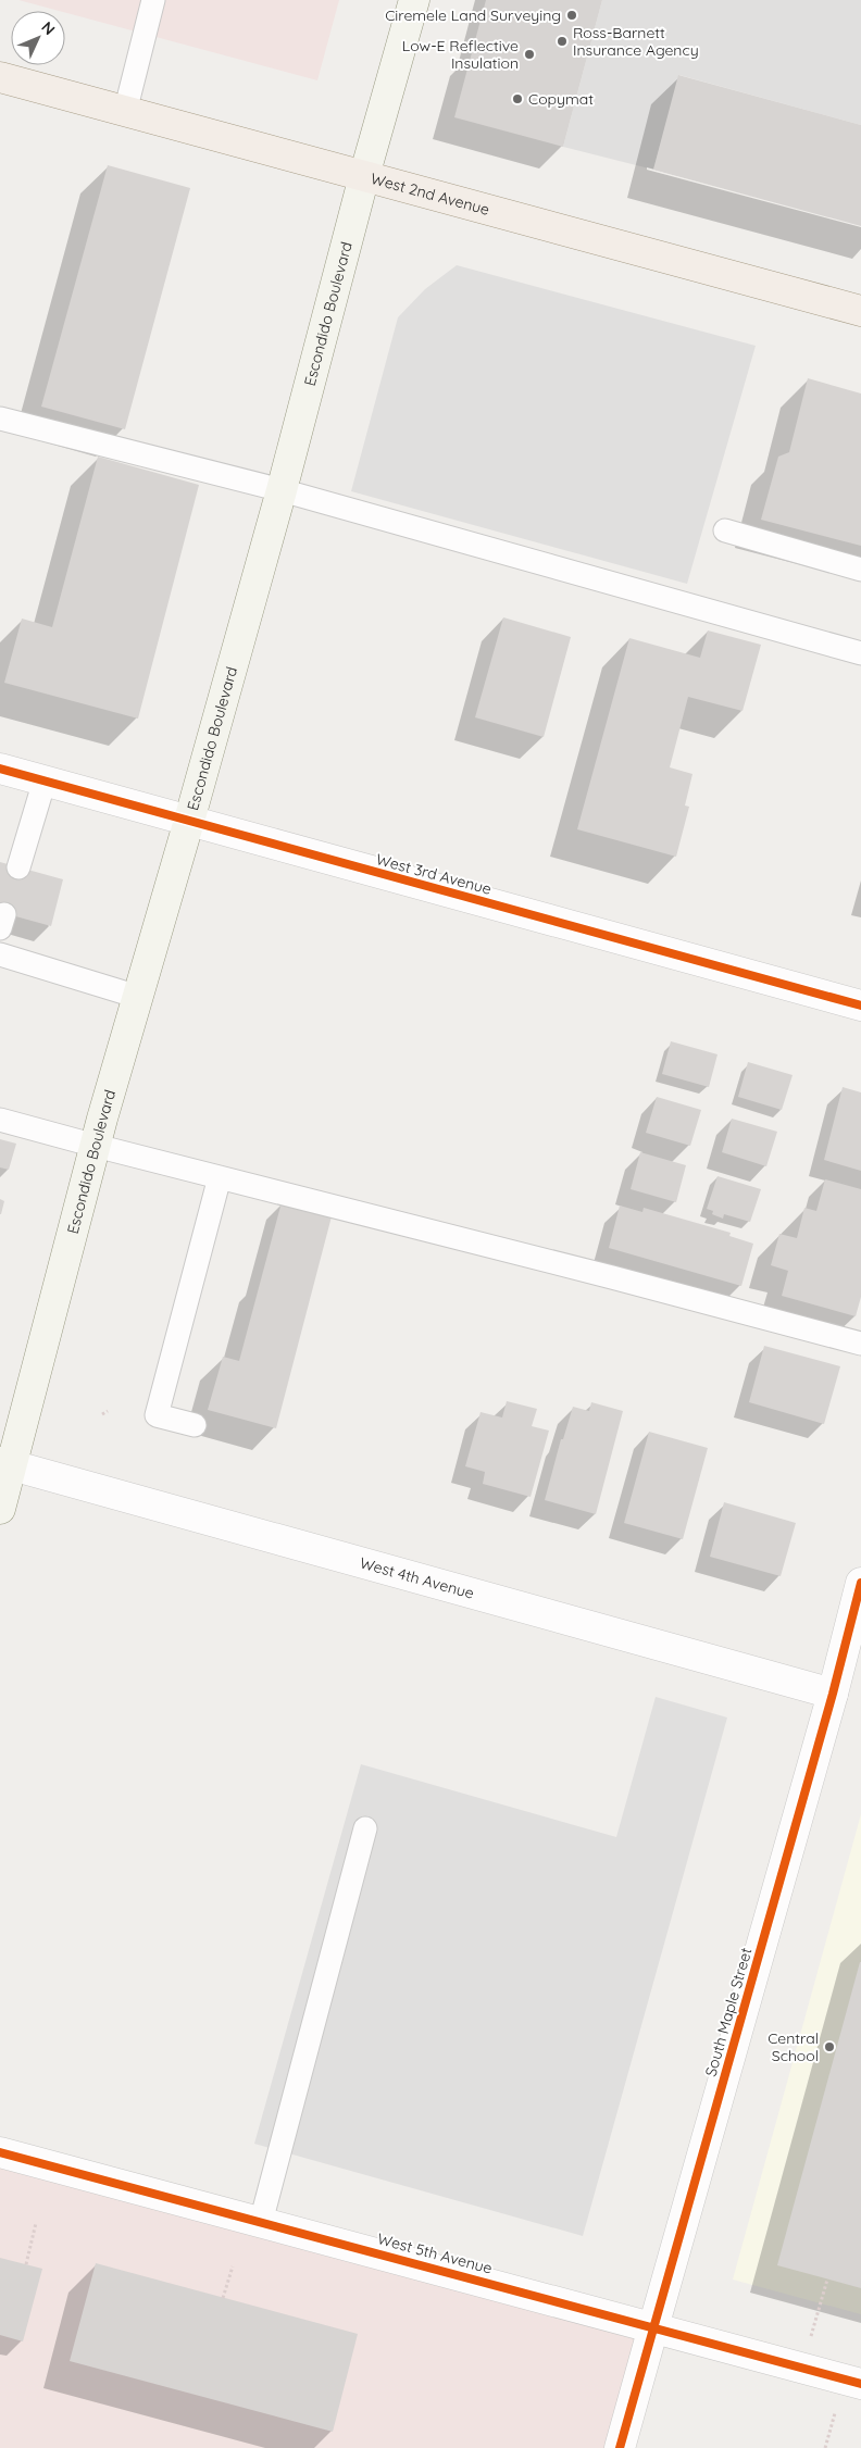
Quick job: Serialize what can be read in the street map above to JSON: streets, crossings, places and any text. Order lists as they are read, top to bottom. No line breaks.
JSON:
{"streets":{"main road":["West 2nd Avenue","Escondido Boulevard"],"street":["West 3rd Avenue","West 4th Avenue","South Maple Street","West 5th Avenue"]},"crossings":[["West 2nd Avenue","Escondido Boulevard"],["Escondido Boulevard","West 3rd Avenue"],["Escondido Boulevard","West 4th Avenue"],["West 4th Avenue","South Maple Street"],["South Maple Street","West 5th Avenue"]],"places":["Ciremele Land Surveying","Ross-Barnett Insurance Agency","Low-E Reflective Insulation","Copymat","Central School"],"north":"top right"}
